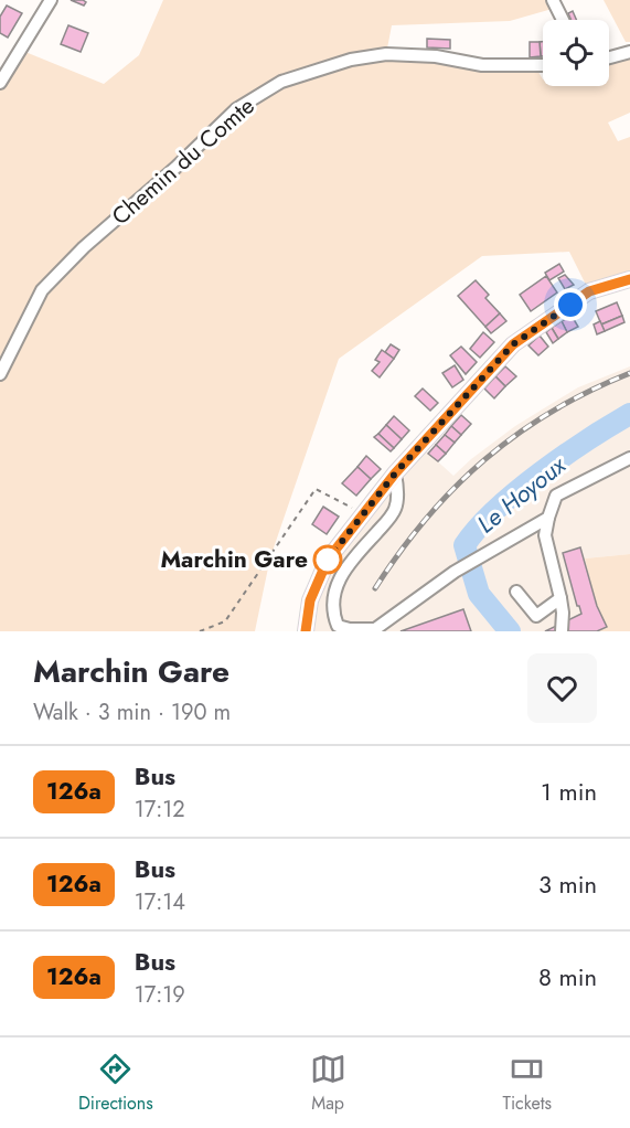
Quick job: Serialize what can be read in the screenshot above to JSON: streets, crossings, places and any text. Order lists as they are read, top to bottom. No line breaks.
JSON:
{"streets":{"street":["Chemin du Comte"]},"water":["Le Hoyoux"],"places":["Marchin Gare"],"lines":["bus line 126a"],"page":{"heading":["Marchin Gare","Walk · 3 min · 190 m"],"list":[{"mark":"126a","name":"Bus","note":"17:12","value":"1 min"},{"mark":"126a","name":"Bus","note":"17:14","value":"3 min"},{"mark":"126a","name":"Bus","note":"17:19","value":"8 min"}],"tabs":["Directions","Map","Tickets"]}}
